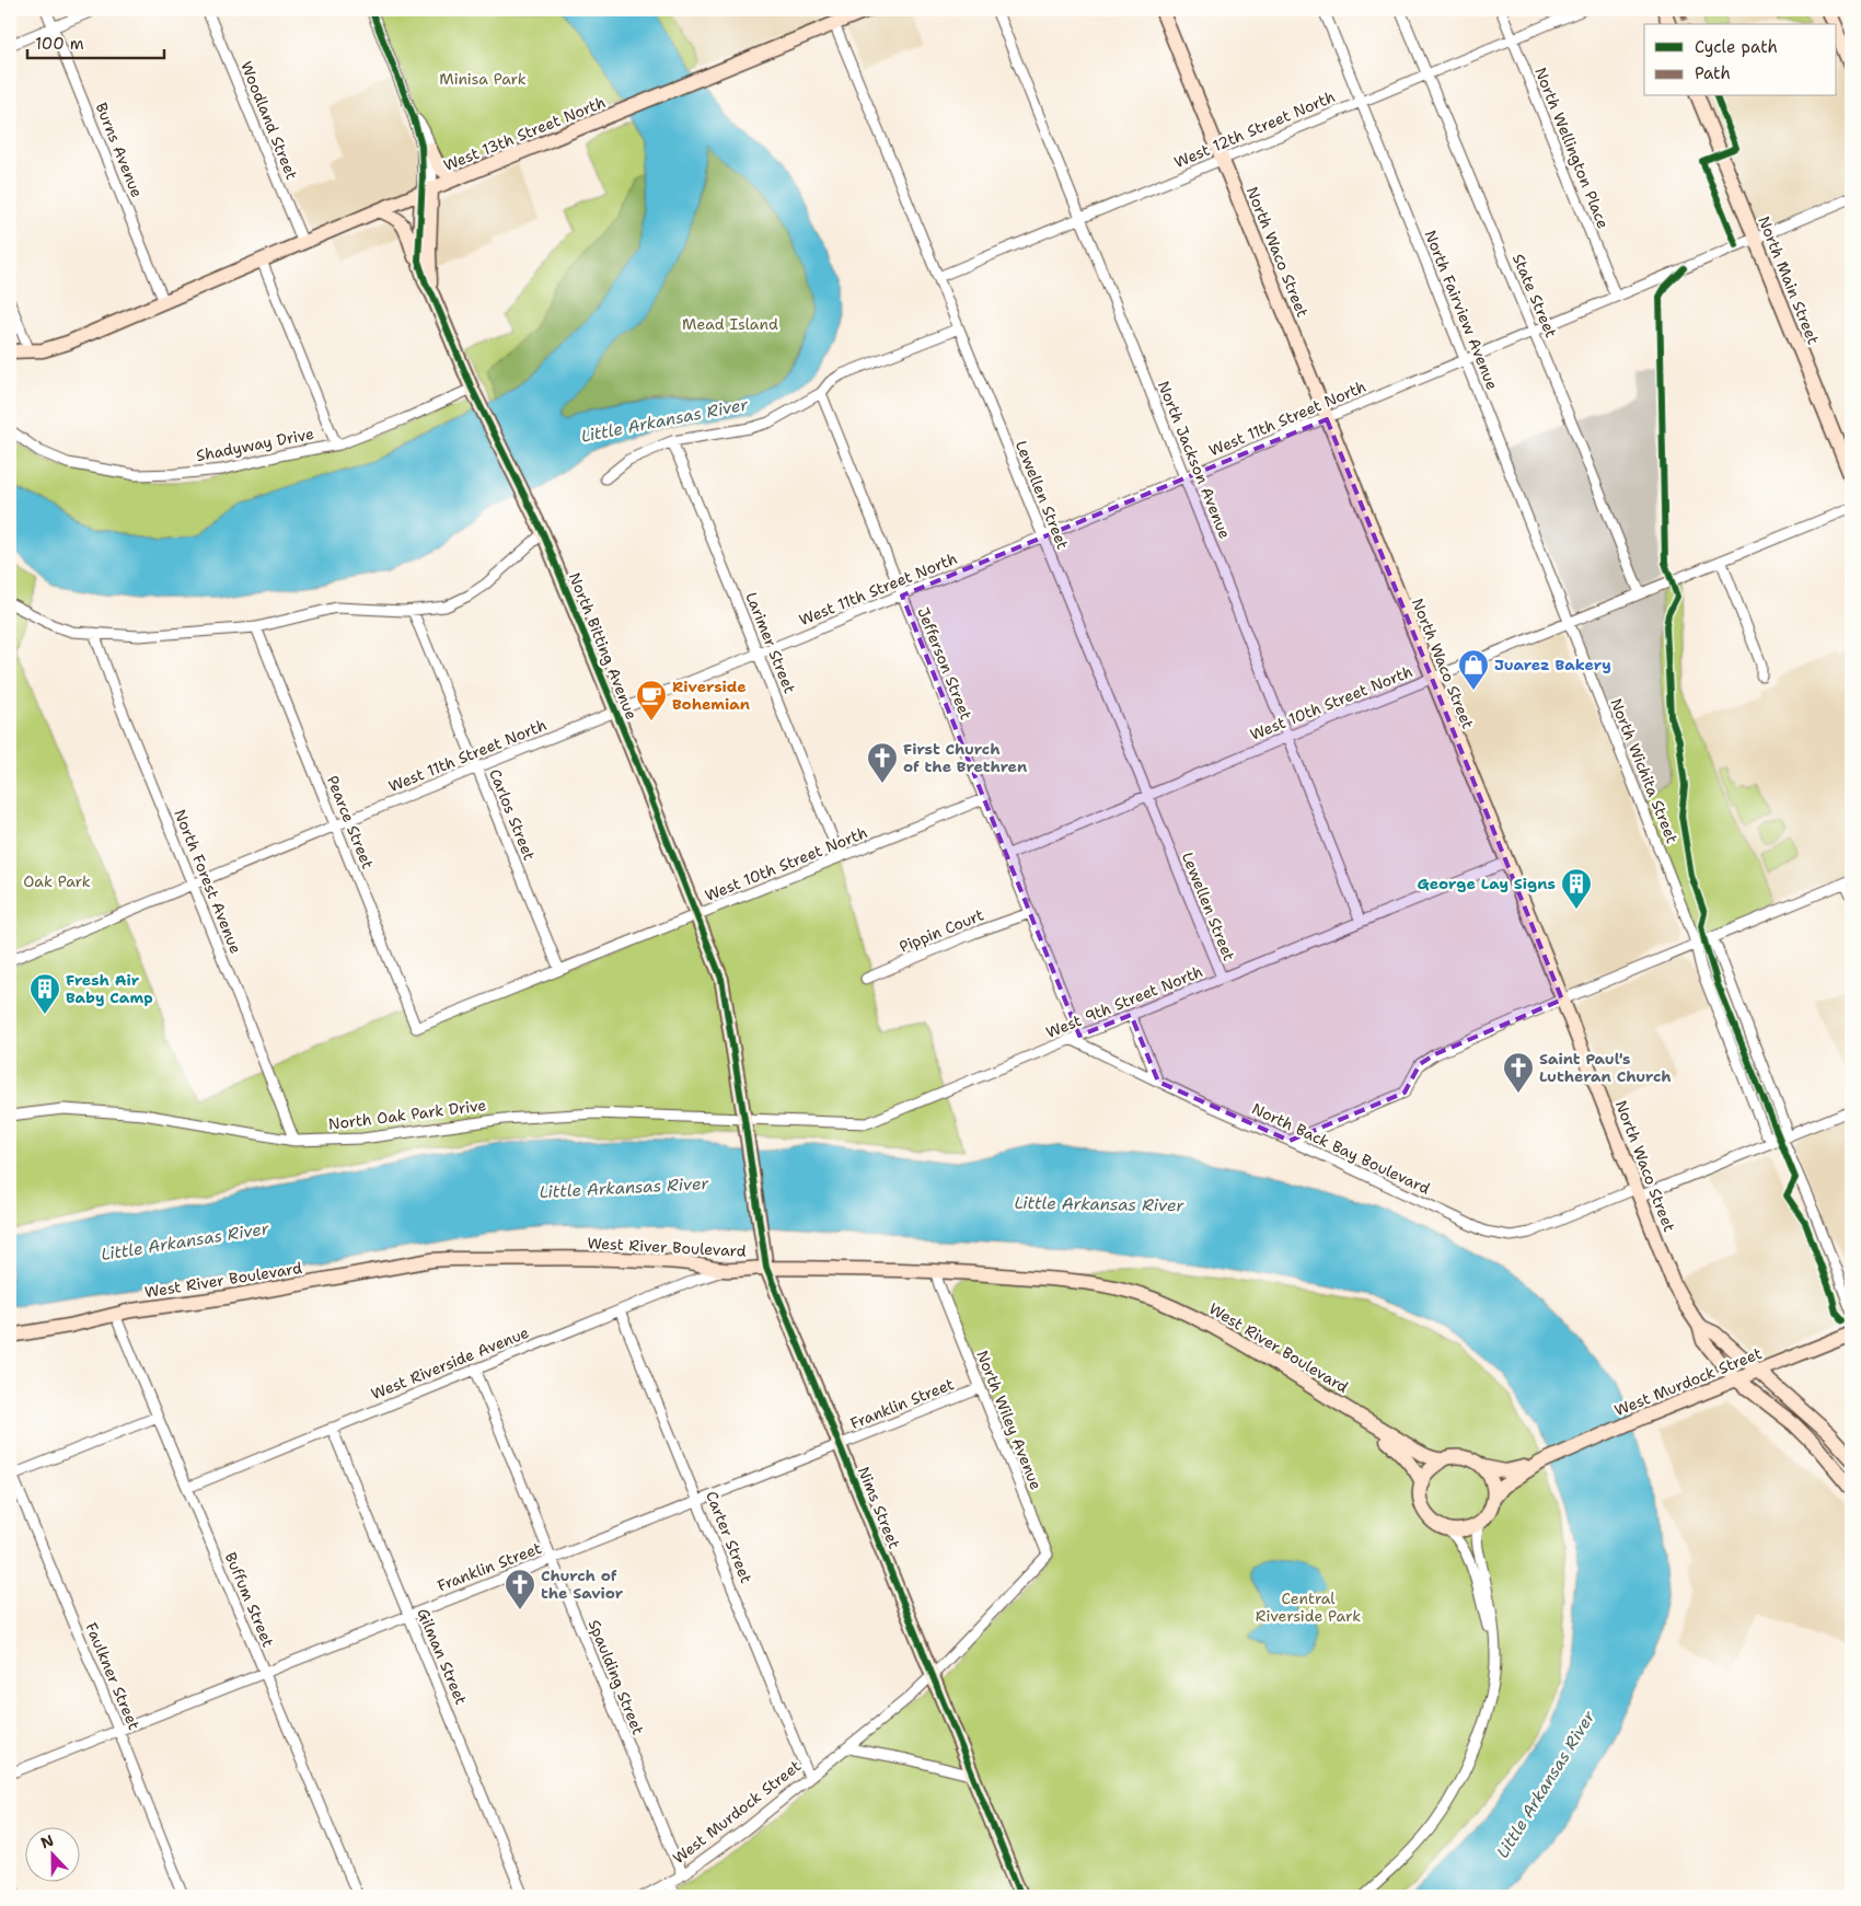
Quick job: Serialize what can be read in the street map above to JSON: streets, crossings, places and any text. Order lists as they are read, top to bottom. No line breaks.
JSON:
{"streets":{"street":["Woodland Street","West 12th Street North","West 13th Street North","North Wellington Place","Burns Avenue","North Waco Street","North Main Street","State Street","North Fairview Avenue","West 11th Street North","Shadyway Drive","North Jackson Avenue","Lewellen Street","Larimer Street","North Bitting Avenue","Jefferson Street","West 10th Street North","North Wichita Street","Carlos Street","Pearce Street","North Forest Avenue","Pippin Court","West 9th Street North","North Oak Park Drive","North Back Bay Boulevard","West River Boulevard","West Riverside Avenue","West Murdock Street","Franklin Street","North Wiley Avenue","Nims Street","Carter Street","Buffum Street","Gilman Street","Faulkner Street","Spaulding Street"]},"crossings":[["Woodland Street","West 13th Street North"],["West 12th Street North","North Wellington Place"],["West 12th Street North","North Waco Street"],["West 12th Street North","State Street"],["West 12th Street North","North Fairview Avenue"],["West 12th Street North","North Jackson Avenue"],["West 12th Street North","Lewellen Street"],["West 13th Street North","Burns Avenue"],["West 13th Street North","Lewellen Street"],["West 13th Street North","North Bitting Avenue"],["North Wellington Place","West 11th Street North"],["North Waco Street","West 11th Street North"],["North Waco Street","West 10th Street North"],["North Waco Street","West 9th Street North"],["North Waco Street","North Back Bay Boulevard"],["North Waco Street","West Murdock Street"],["North Main Street","West 11th Street North"],["State Street","West 11th Street North"],["State Street","West 10th Street North"],["North Fairview Avenue","West 11th Street North"],["North Fairview Avenue","West 10th Street North"],["North Fairview Avenue","North Wichita Street"],["West 11th Street North","North Jackson Avenue"],["West 11th Street North","Lewellen Street"],["West 11th Street North","Larimer Street"],["West 11th Street North","North Bitting Avenue"],["West 11th Street North","Jefferson Street"],["West 11th Street North","Carlos Street"],["West 11th Street North","Pearce Street"],["West 11th Street North","North Forest Avenue"],["Shadyway Drive","North Bitting Avenue"],["North Jackson Avenue","West 10th Street North"],["North Jackson Avenue","West 9th Street North"],["Lewellen Street","West 10th Street North"],["Lewellen Street","West 9th Street North"],["Larimer Street","West 10th Street North"],["North Bitting Avenue","West 10th Street North"],["North Bitting Avenue","West 9th Street North"],["North Bitting Avenue","North Oak Park Drive"],["North Bitting Avenue","Nims Street"],["Jefferson Street","West 10th Street North"],["Jefferson Street","Pippin Court"],["Jefferson Street","West 9th Street North"],["Jefferson Street","North Back Bay Boulevard"],["West 10th Street North","North Wichita Street"],["West 10th Street North","Carlos Street"],["West 10th Street North","Pearce Street"],["North Forest Avenue","North Oak Park Drive"],["West 9th Street North","North Oak Park Drive"],["West 9th Street North","North Back Bay Boulevard"],["West 9th Street North","Nims Street"],["North Oak Park Drive","Nims Street"],["West River Boulevard","West Riverside Avenue"],["West River Boulevard","West Murdock Street"],["West River Boulevard","North Wiley Avenue"],["West River Boulevard","Nims Street"],["West River Boulevard","Buffum Street"],["West Riverside Avenue","Carter Street"],["West Riverside Avenue","Buffum Street"],["West Riverside Avenue","Gilman Street"],["West Riverside Avenue","Spaulding Street"],["West Murdock Street","North Wiley Avenue"],["West Murdock Street","Nims Street"],["West Murdock Street","Carter Street"],["West Murdock Street","Spaulding Street"],["Franklin Street","North Wiley Avenue"],["Franklin Street","Nims Street"],["Franklin Street","Carter Street"],["Franklin Street","Buffum Street"],["Franklin Street","Gilman Street"],["Franklin Street","Faulkner Street"],["Franklin Street","Spaulding Street"]],"water":["Little Arkansas River"],"parks":["Minisa Park","Mead Island","Oak Park","Central Riverside Park"],"places":{"shop":["Juarez Bakery"],"cafe":["Riverside Bohemian"],"church":["First Church of the Brethren","Saint Paul's Lutheran Church","Church of the Savior"],"building":["George Lay Signs","Fresh Air Baby Camp"]},"legend":["Cycle path","Path"],"scale_bar":"100 m","north":"top"}
